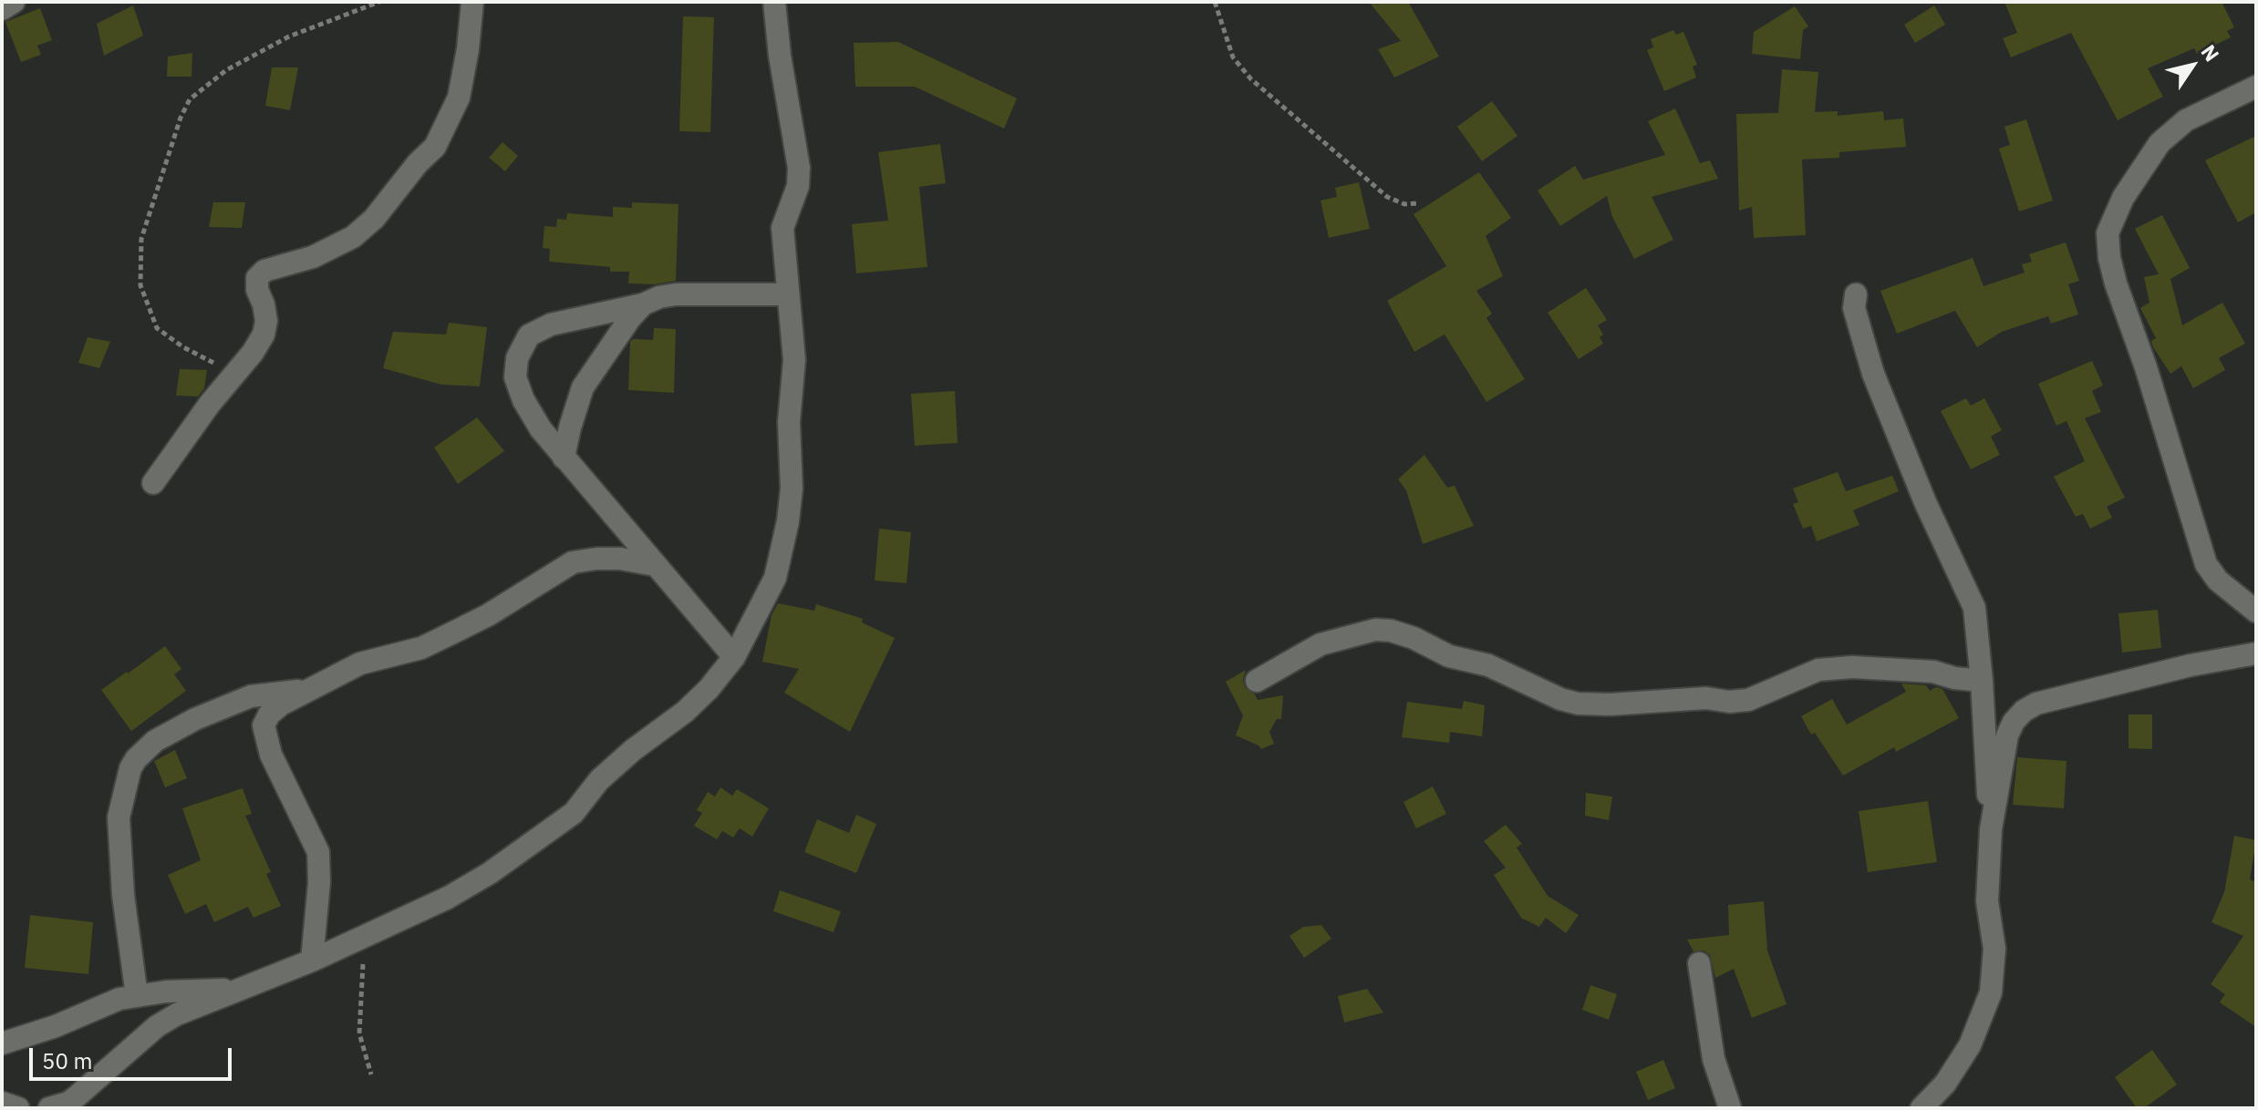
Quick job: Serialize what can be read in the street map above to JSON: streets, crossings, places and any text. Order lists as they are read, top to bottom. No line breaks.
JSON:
{"scale_bar":"50 m","north":"top right"}
